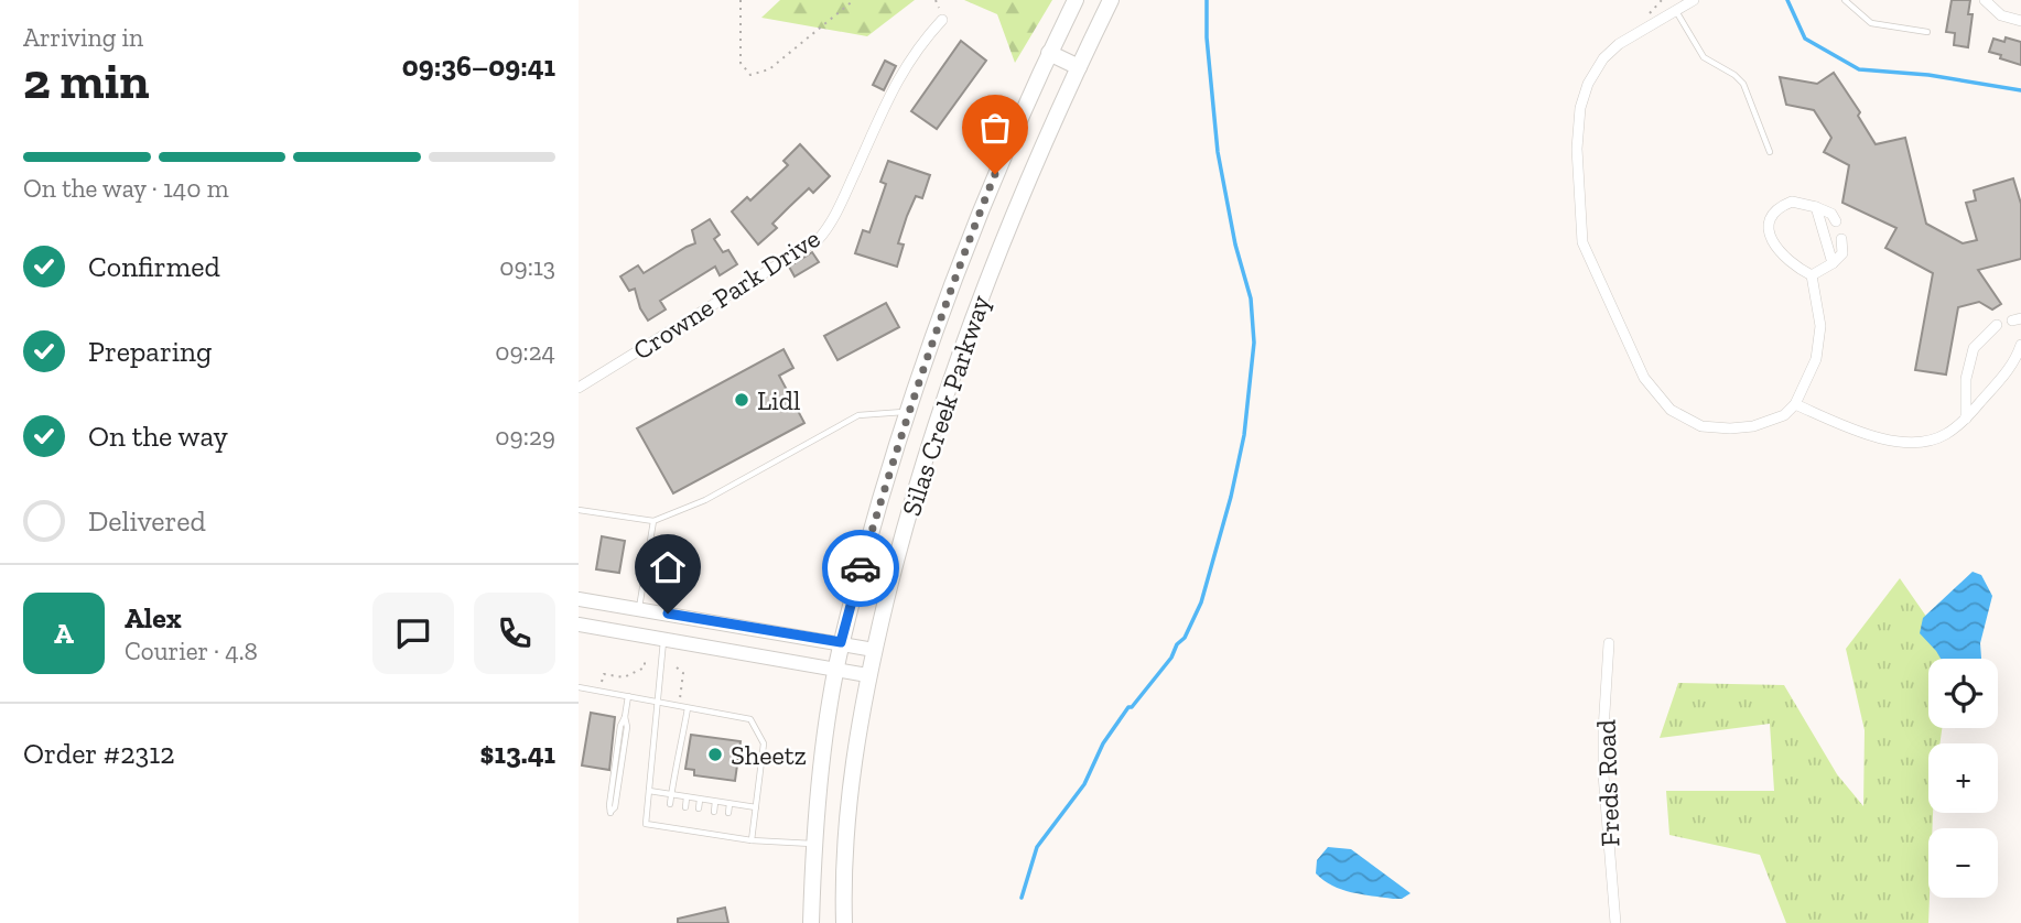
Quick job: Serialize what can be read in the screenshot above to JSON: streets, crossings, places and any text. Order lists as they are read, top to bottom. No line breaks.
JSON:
{"streets":{"main road":["Silas Creek Parkway"],"street":["Crowne Park Drive","Freds Road"]},"places":["Lidl","Sheetz"],"page":{"heading":["2 min","Arriving in","09:36–09:41"],"panel":["Alex","Courier · 4.8","Order #2312","$13.41"],"bar":"On the way · 140 m","list":[["Confirmed","09:13"],["Preparing","09:24"],["On the way","09:29"],"Delivered"],"round":"A","map_buttons":["+","−"]}}
